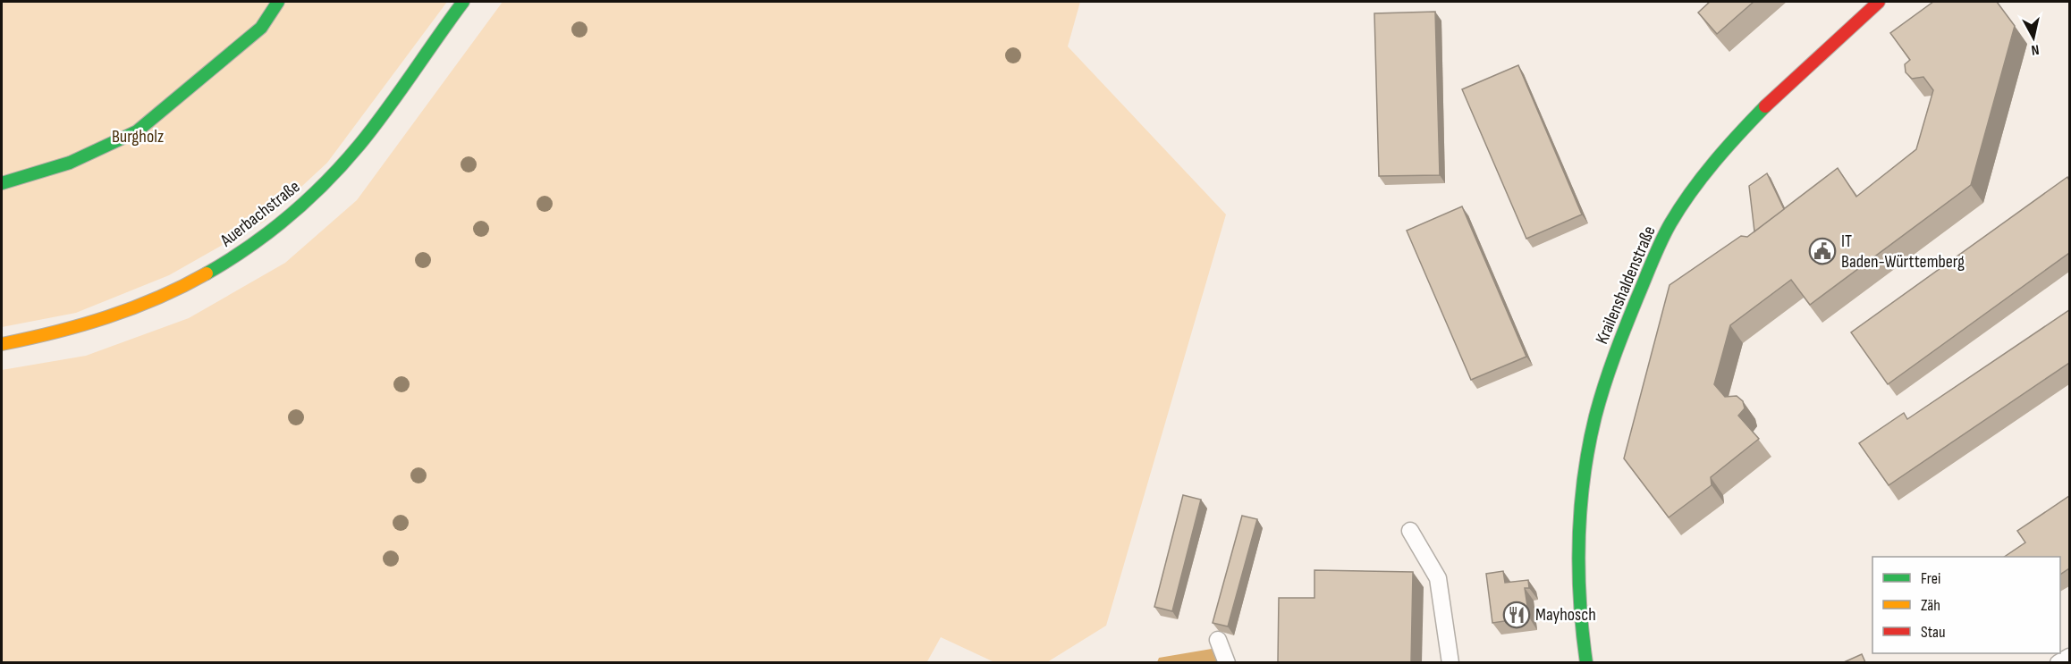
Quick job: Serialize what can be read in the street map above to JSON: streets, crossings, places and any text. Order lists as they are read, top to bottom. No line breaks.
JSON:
{"streets":{"street":["Auerbachstraße","Krailenshaldenstraße"]},"parks":["Burgholz"],"places":{"public building":["IT Baden-Württemberg"],"restaurant":["Mayhosch"]},"legend":["Frei","Zäh","Stau"],"north":"bottom"}
